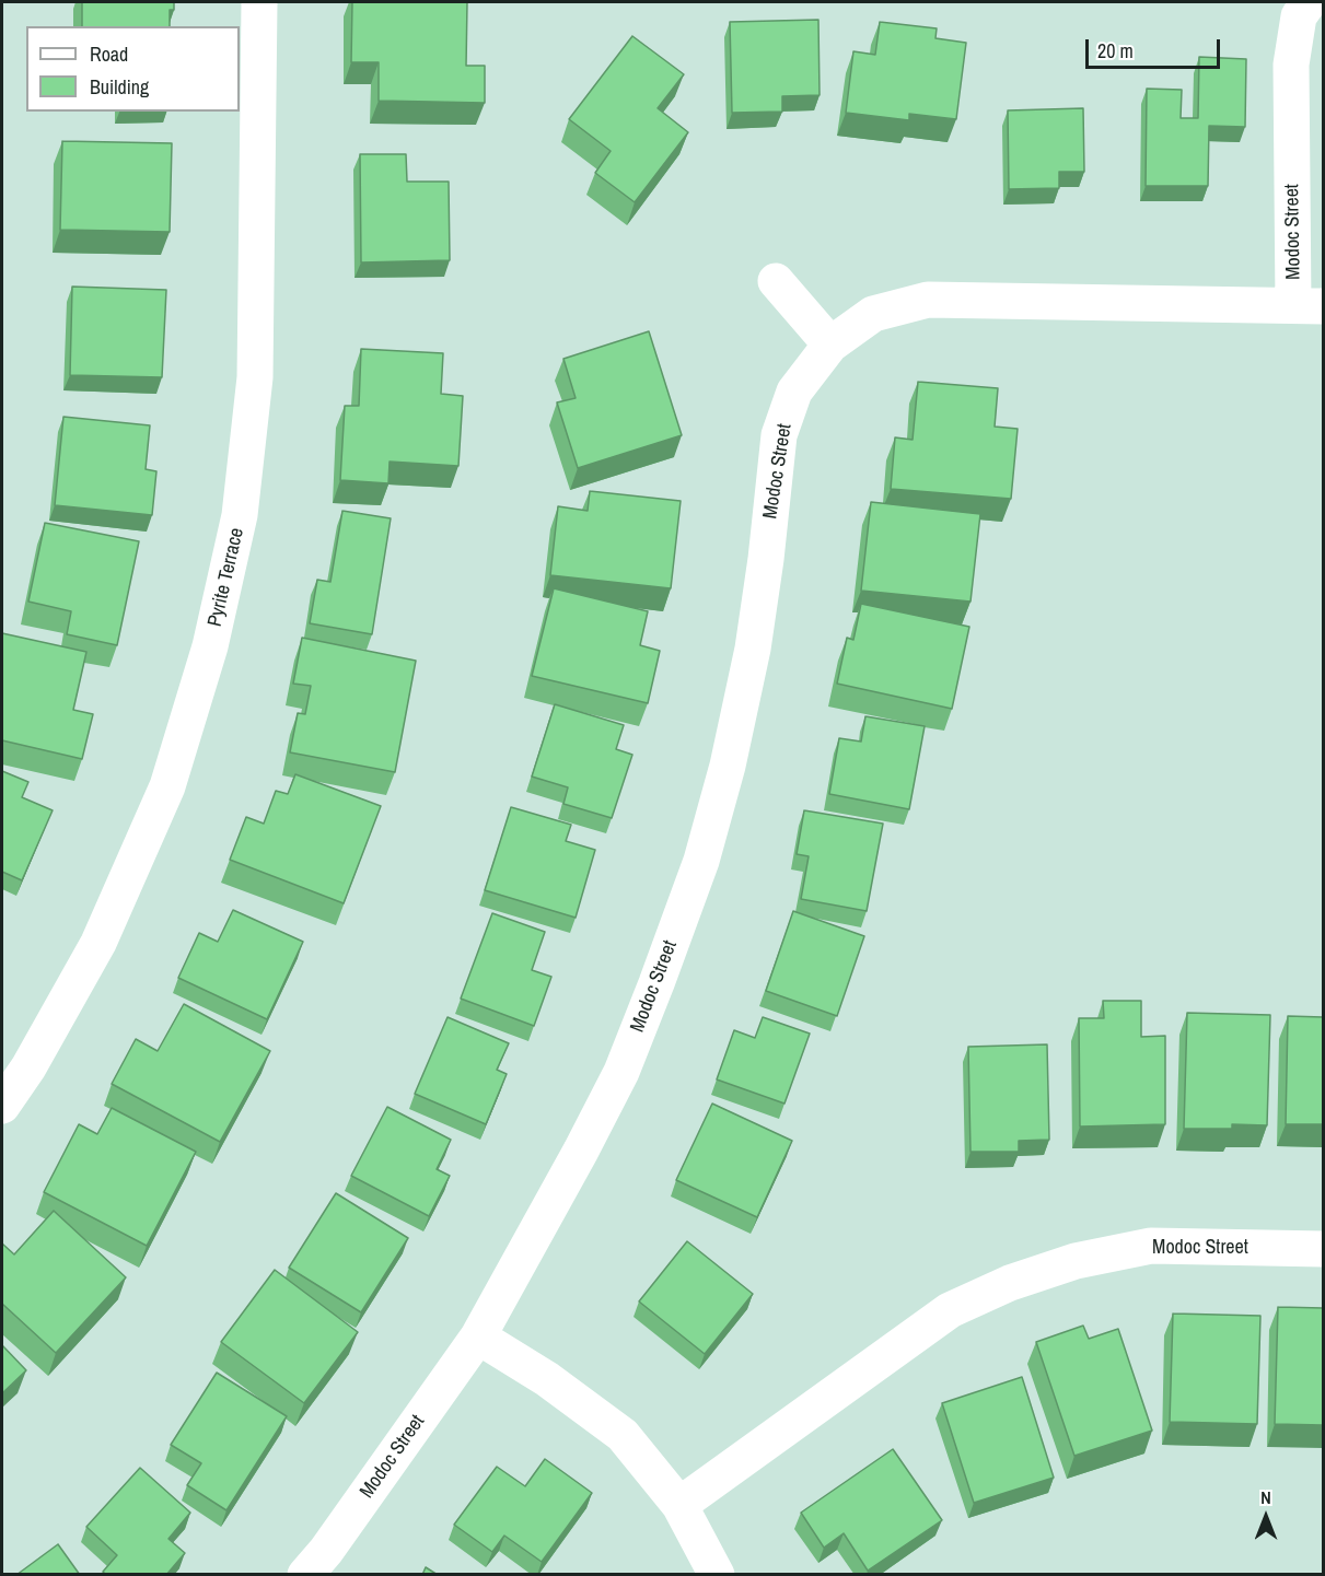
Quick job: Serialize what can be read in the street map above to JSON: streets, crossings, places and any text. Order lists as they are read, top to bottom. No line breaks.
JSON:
{"streets":{"street":["Modoc Street","Pyrite Terrace"]},"legend":["Road","Building"],"scale_bar":"20 m","north":"top"}
